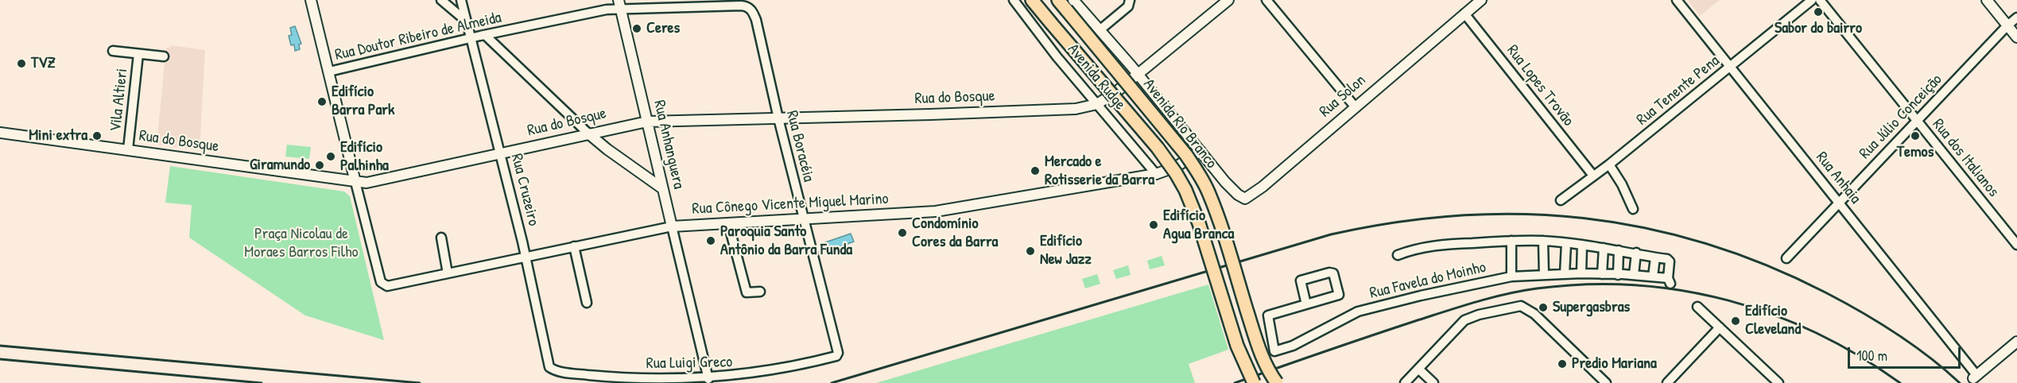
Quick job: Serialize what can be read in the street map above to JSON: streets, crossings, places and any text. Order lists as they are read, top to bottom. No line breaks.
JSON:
{"streets":{"main road":["Avenida Rio Branco"],"street":["Rua Doutor Ribeiro de Almeida","Avenida Rudge","Rua Lopes Trovão","Rua Tenente Pena","Rua Solon","Rua do Bosque","Vila Altieri","Rua Júlio Conceição","Rua Anhanguera","Rua Boracéia","Rua dos Italianos","Rua Anhaia","Rua Cruzeiro","Rua Cônego Vicente Miguel Marino","Rua Favela do Moinho","Rua Luigi Greco"]},"crossings":[["Rua Doutor Ribeiro de Almeida","Rua Anhanguera"],["Rua Doutor Ribeiro de Almeida","Rua Boracéia"],["Rua Doutor Ribeiro de Almeida","Rua Cruzeiro"],["Avenida Rudge","Rua Solon"],["Avenida Rudge","Rua do Bosque"],["Avenida Rudge","Avenida Rio Branco"],["Avenida Rudge","Rua Cônego Vicente Miguel Marino"],["Rua Lopes Trovão","Rua Tenente Pena"],["Rua Lopes Trovão","Rua Solon"],["Rua Tenente Pena","Rua Anhaia"],["Rua do Bosque","Vila Altieri"],["Rua do Bosque","Rua Anhanguera"],["Rua do Bosque","Rua Boracéia"],["Rua do Bosque","Rua Cruzeiro"],["Rua do Bosque","Rua Cônego Vicente Miguel Marino"],["Rua Júlio Conceição","Rua dos Italianos"],["Rua Júlio Conceição","Rua Anhaia"],["Rua Anhanguera","Rua Cônego Vicente Miguel Marino"],["Rua Anhanguera","Rua Luigi Greco"],["Rua Boracéia","Rua Cônego Vicente Miguel Marino"],["Rua Boracéia","Rua Luigi Greco"],["Rua Cruzeiro","Rua Cônego Vicente Miguel Marino"],["Rua Cruzeiro","Rua Luigi Greco"]],"parks":["Praça Nicolau de Moraes Barros Filho"],"places":["Sabor do bairro","Ceres","TVZ","Edifício Barra Park","Mini extra","Temos","Edifício Palhinha","Giramundo","Mercado e Rotisserie da Barra","Edifício Agua Branca","Condomínio Cores da Barra","Paroquia Santo Antônio da Barra Funda","Edifício New Jazz","Supergasbras","Edifício Cleveland","Predio Mariana"],"scale_bar":"100 m"}
